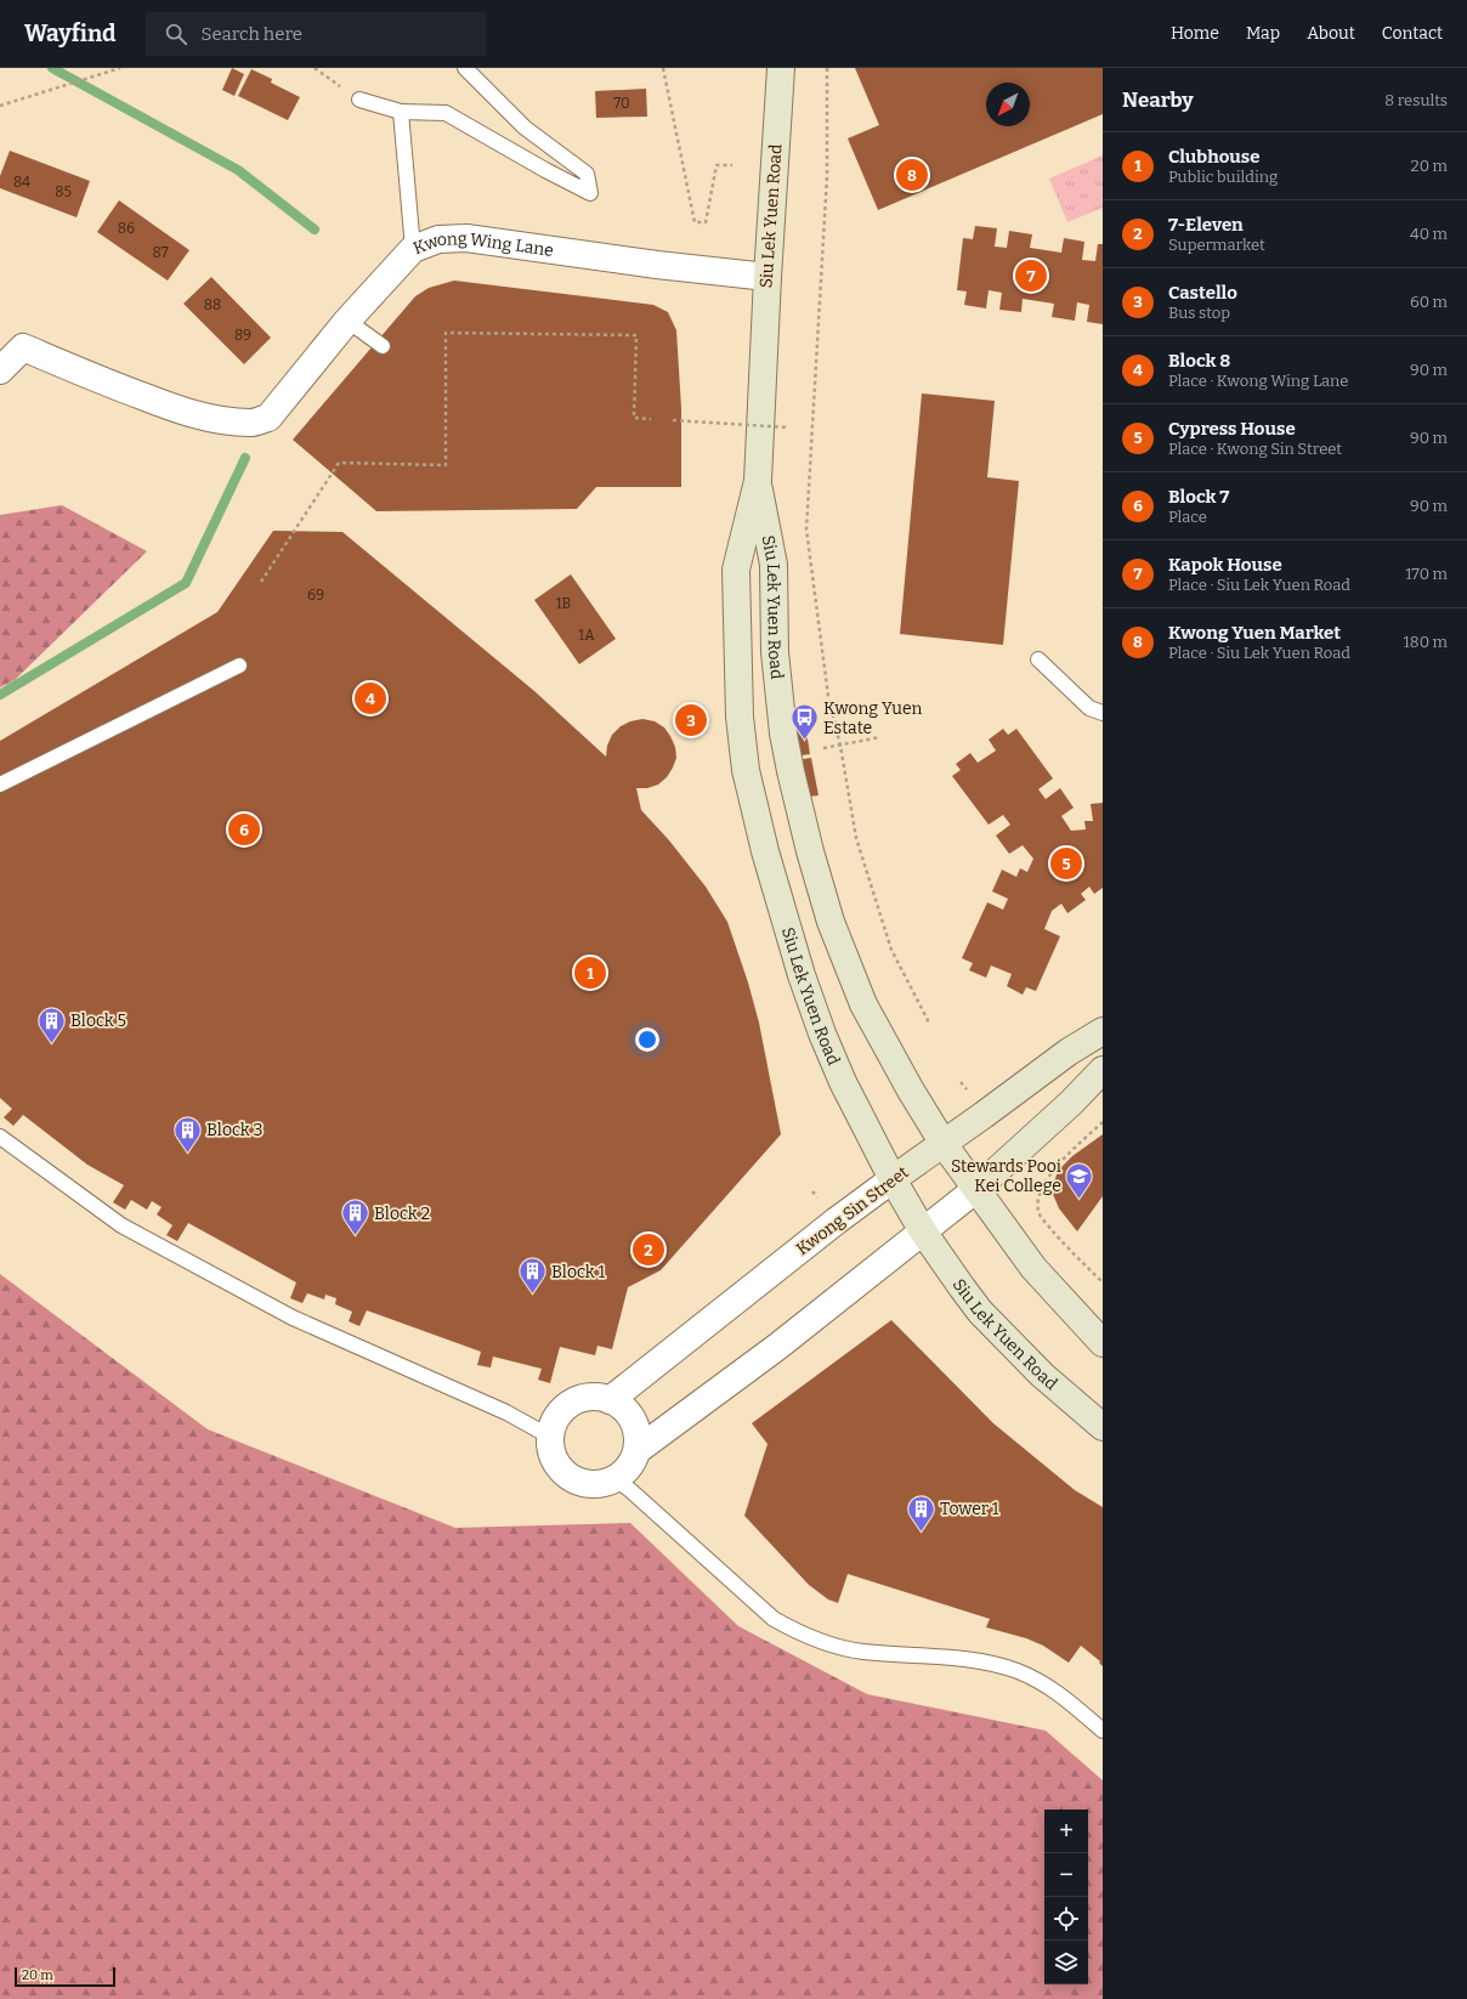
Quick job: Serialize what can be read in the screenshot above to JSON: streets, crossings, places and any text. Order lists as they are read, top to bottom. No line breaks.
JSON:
{"streets":{"street":["Siu Lek Yuen Road","Kwong Wing Lane","Kwong Sin Street"]},"crossings":[["Siu Lek Yuen Road","Kwong Wing Lane"],["Siu Lek Yuen Road","Kwong Sin Street"]],"places":{"bus stop":["Kwong Yuen Estate"],"building":["Block 5","Block 3","Block 2","Block 1","Tower 1"],"school or university":["Stewards Pooi Kei College"]},"house_numbers":["70","84","85","86","87","88","89","69","1B","1A"],"scale_bar":"20 m","north":"bottom left","page":{"header":"Wayfind","search":"Search here","nav":["Home","Map","About","Contact"],"heading":["Nearby","8 results"],"list":[{"mark":"1","name":"Clubhouse","note":"Public building","value":"20 m"},{"mark":"2","name":"7-Eleven","note":"Supermarket","value":"40 m"},{"mark":"3","name":"Castello","note":"Bus stop","value":"60 m"},{"mark":"4","name":"Block 8","note":"Place · Kwong Wing Lane","value":"90 m"},{"mark":"5","name":"Cypress House","note":"Place · Kwong Sin Street","value":"90 m"},{"mark":"6","name":"Block 7","note":"Place","value":"90 m"},{"mark":"7","name":"Kapok House","note":"Place · Siu Lek Yuen Road","value":"170 m"},{"mark":"8","name":"Kwong Yuen Market","note":"Place · Siu Lek Yuen Road","value":"180 m"}],"pins":["8","7","4","3","6","5","1","2"],"map_buttons":["+","−"],"scale":"20 m"}}
